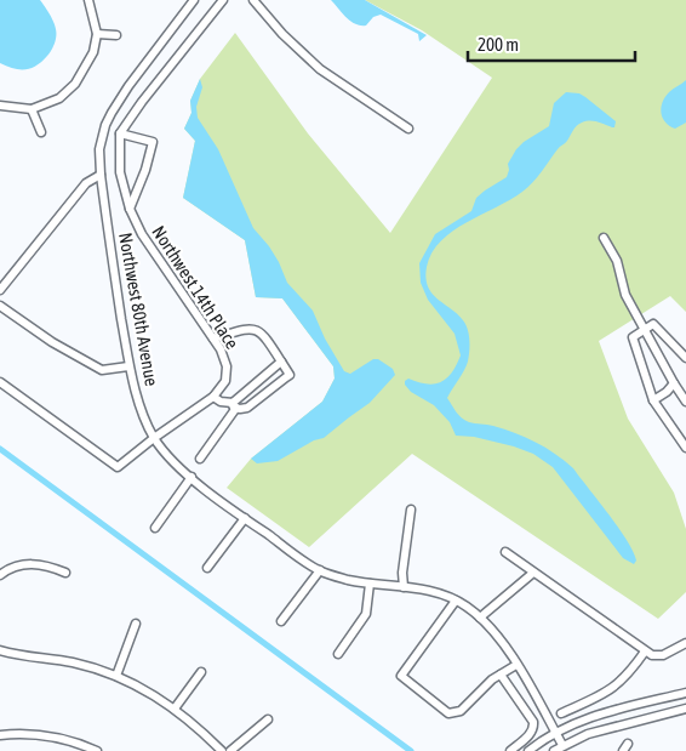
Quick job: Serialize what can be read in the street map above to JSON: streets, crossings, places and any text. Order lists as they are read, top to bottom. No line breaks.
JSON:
{"streets":{"street":["Northwest 14th Place","Northwest 80th Avenue"]},"crossings":[["Northwest 14th Place","Northwest 80th Avenue"]],"scale_bar":"200 m"}
